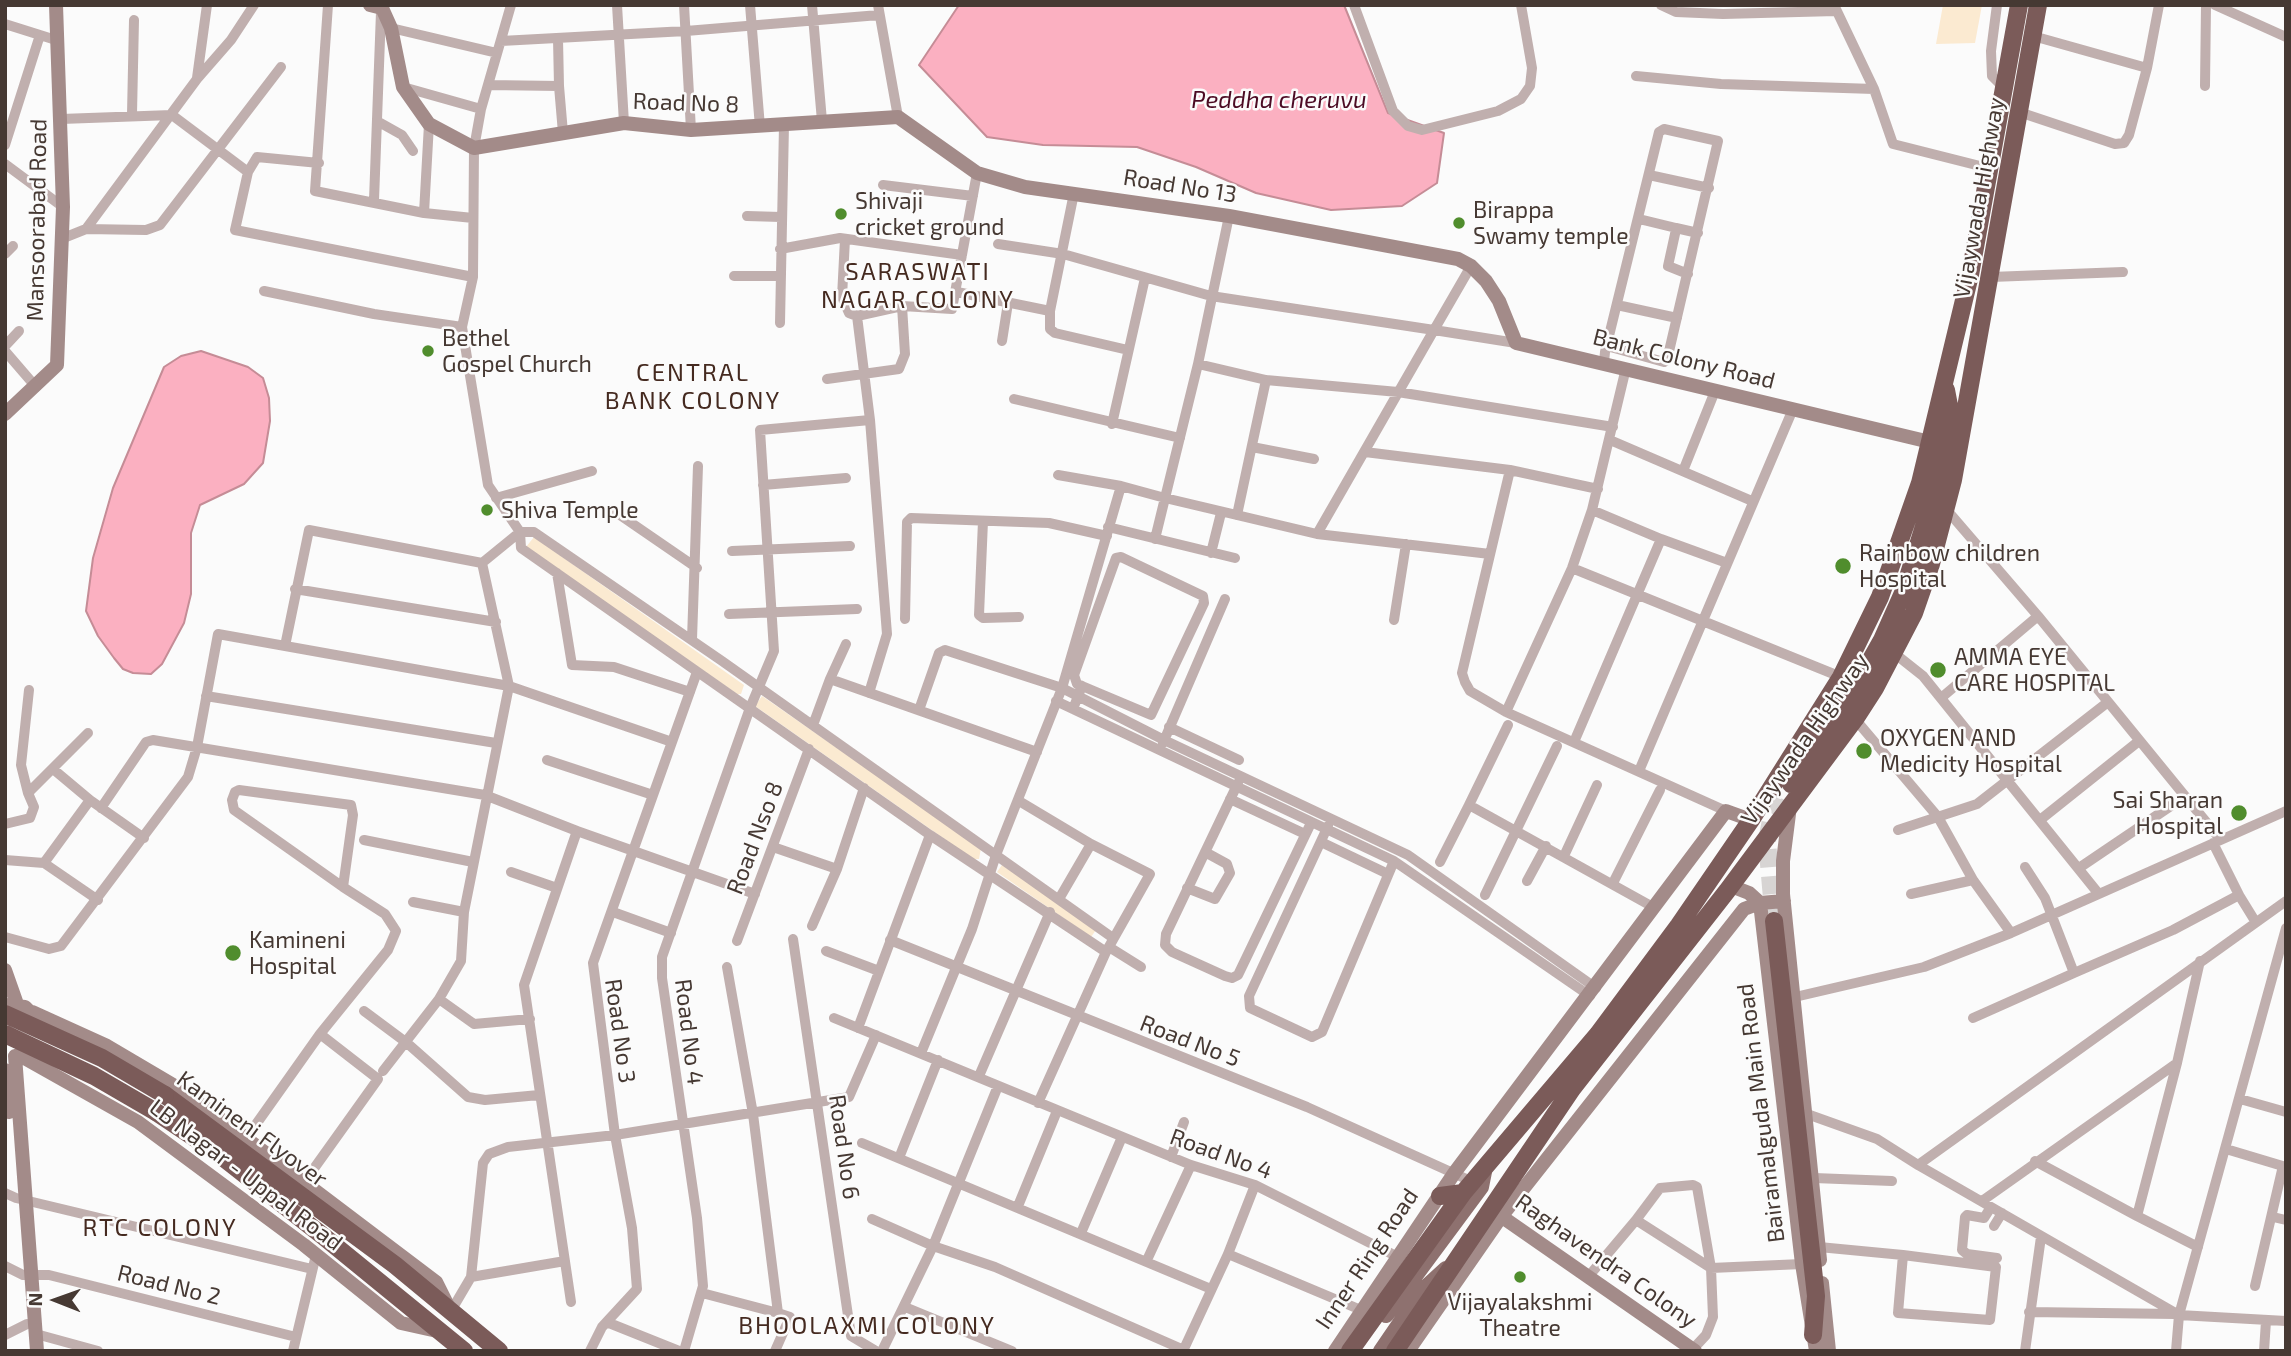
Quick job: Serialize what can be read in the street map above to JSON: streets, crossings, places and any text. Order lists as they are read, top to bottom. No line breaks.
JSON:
{"streets":{"highway":["Vijaywada Highway","Kamineni Flyover"],"street":["Road No 8","Road No 13","Mansoorabad Road","Bank Colony Road","Road Nso 8","Road No 3","Road No 4","Road No 5","Bairamalguda Main Road","Road No 6","LB Nagar - Uppal Road","Inner Ring Road","Raghavendra Colony","Road No 2"]},"crossings":[["Road No 8","Road No 13"],["Vijaywada Highway","Bank Colony Road"],["Vijaywada Highway","Road No 5"],["Vijaywada Highway","Raghavendra Colony"],["Road No 4","Inner Ring Road"],["Road No 5","Inner Ring Road"],["Kamineni Flyover","LB Nagar - Uppal Road"]],"districts":["SARASWATI NAGAR COLONY","CENTRAL BANK COLONY","RTC COLONY","BHOOLAXMI COLONY"],"water":["Peddha cheruvu"],"places":["Shivaji cricket ground","Birappa Swamy temple","Bethel Gospel Church","Shiva Temple","Rainbow children Hospital","AMMA EYE CARE HOSPITAL","OXYGEN AND Medicity Hospital","Sai Sharan Hospital","Kamineni Hospital","Vijayalakshmi Theatre"],"north":"left"}
